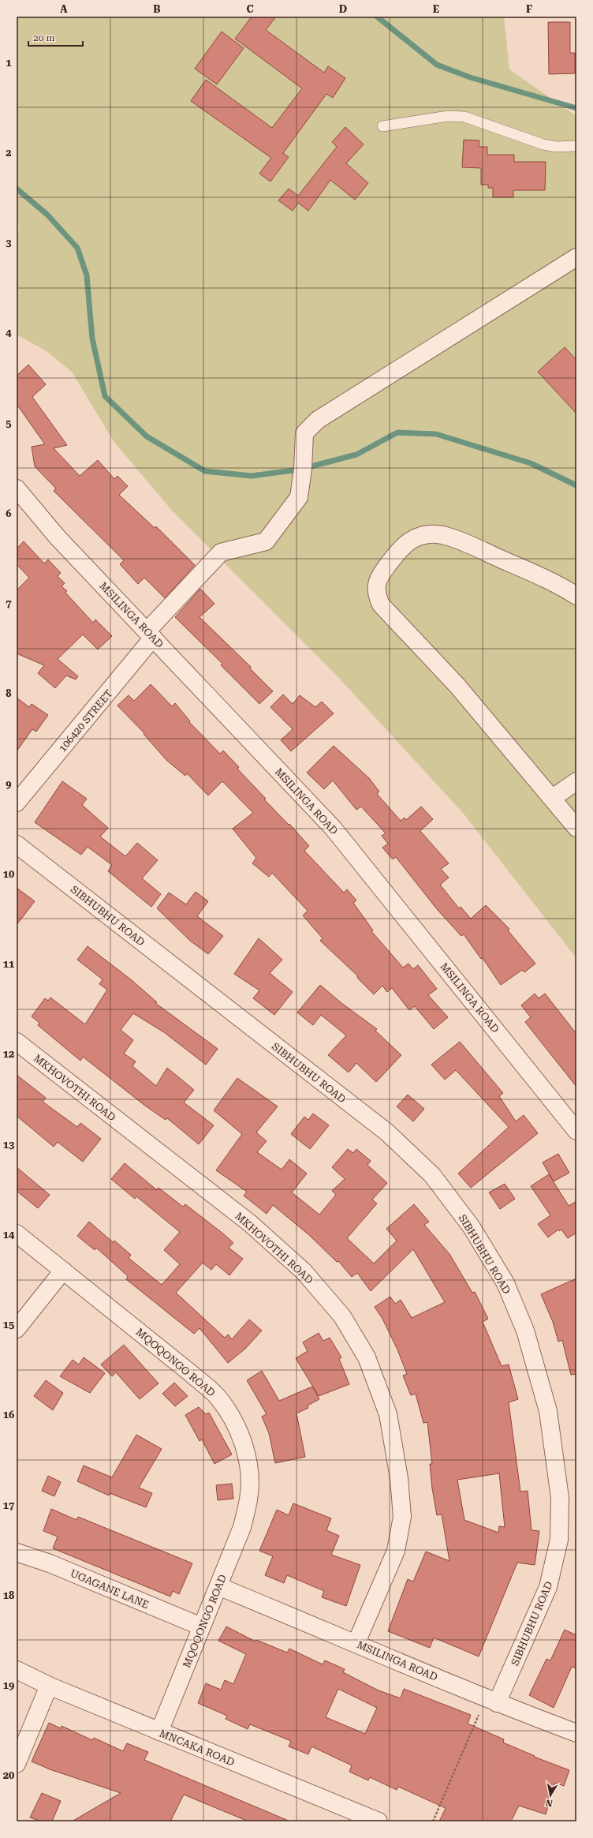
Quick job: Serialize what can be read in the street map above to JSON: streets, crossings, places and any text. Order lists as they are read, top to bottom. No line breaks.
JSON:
{"streets":{"street":["MSILINGA ROAD","106420 STREET","SIBHUBHU ROAD","MKHOVOTHI ROAD","MQOQONGO ROAD","UGAGANE LANE","MNCAKA ROAD"]},"crossings":[["MSILINGA ROAD","106420 STREET"],["MSILINGA ROAD","SIBHUBHU ROAD"],["MSILINGA ROAD","MKHOVOTHI ROAD"],["MSILINGA ROAD","MQOQONGO ROAD"],["MQOQONGO ROAD","UGAGANE LANE"],["MQOQONGO ROAD","MNCAKA ROAD"]],"scale_bar":"20 m","north":"bottom","grid":{"columns":["A","B","C","D","E","F"],"rows":["1","2","3","4","5","6","7","8","9","10","11","12","13","14","15","16","17","18","19","20"]}}
